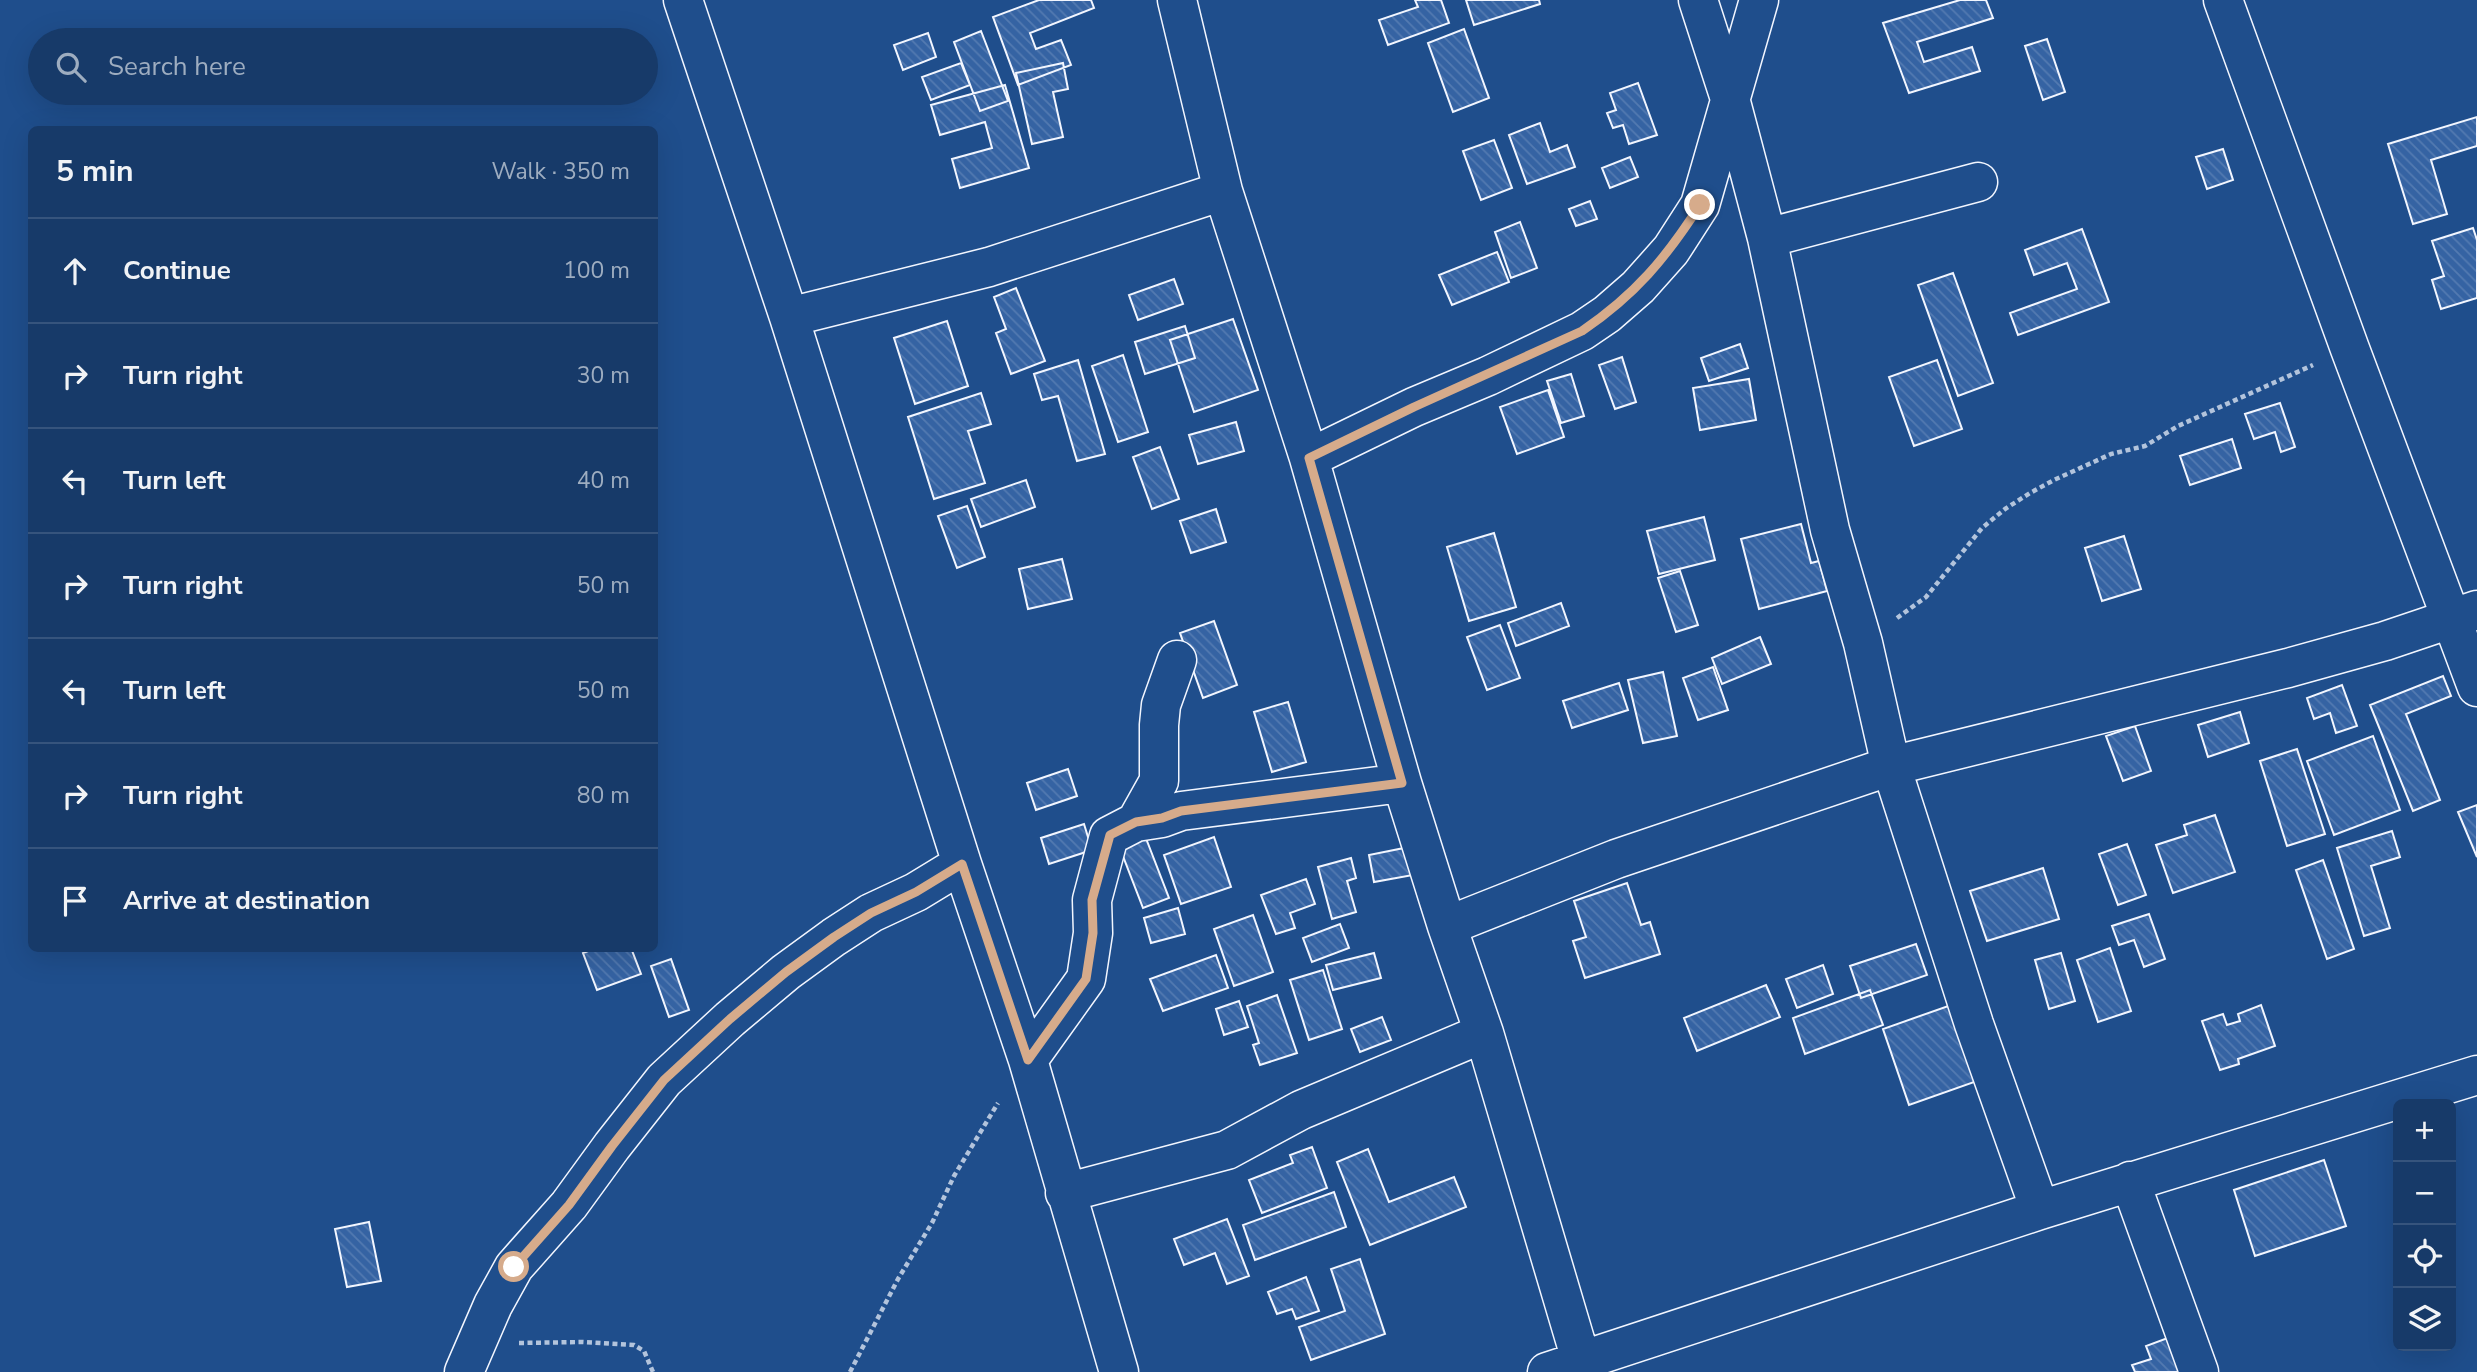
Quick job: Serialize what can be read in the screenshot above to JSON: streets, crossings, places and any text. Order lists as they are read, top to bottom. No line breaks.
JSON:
{"page":{"search":"Search here","heading":["5 min","Walk · 350 m"],"list":[["Continue","100 m"],["Turn right","30 m"],["Turn left","40 m"],["Turn right","50 m"],["Turn left","50 m"],["Turn right","80 m"],"Arrive at destination"],"map_buttons":["+","−"]}}
